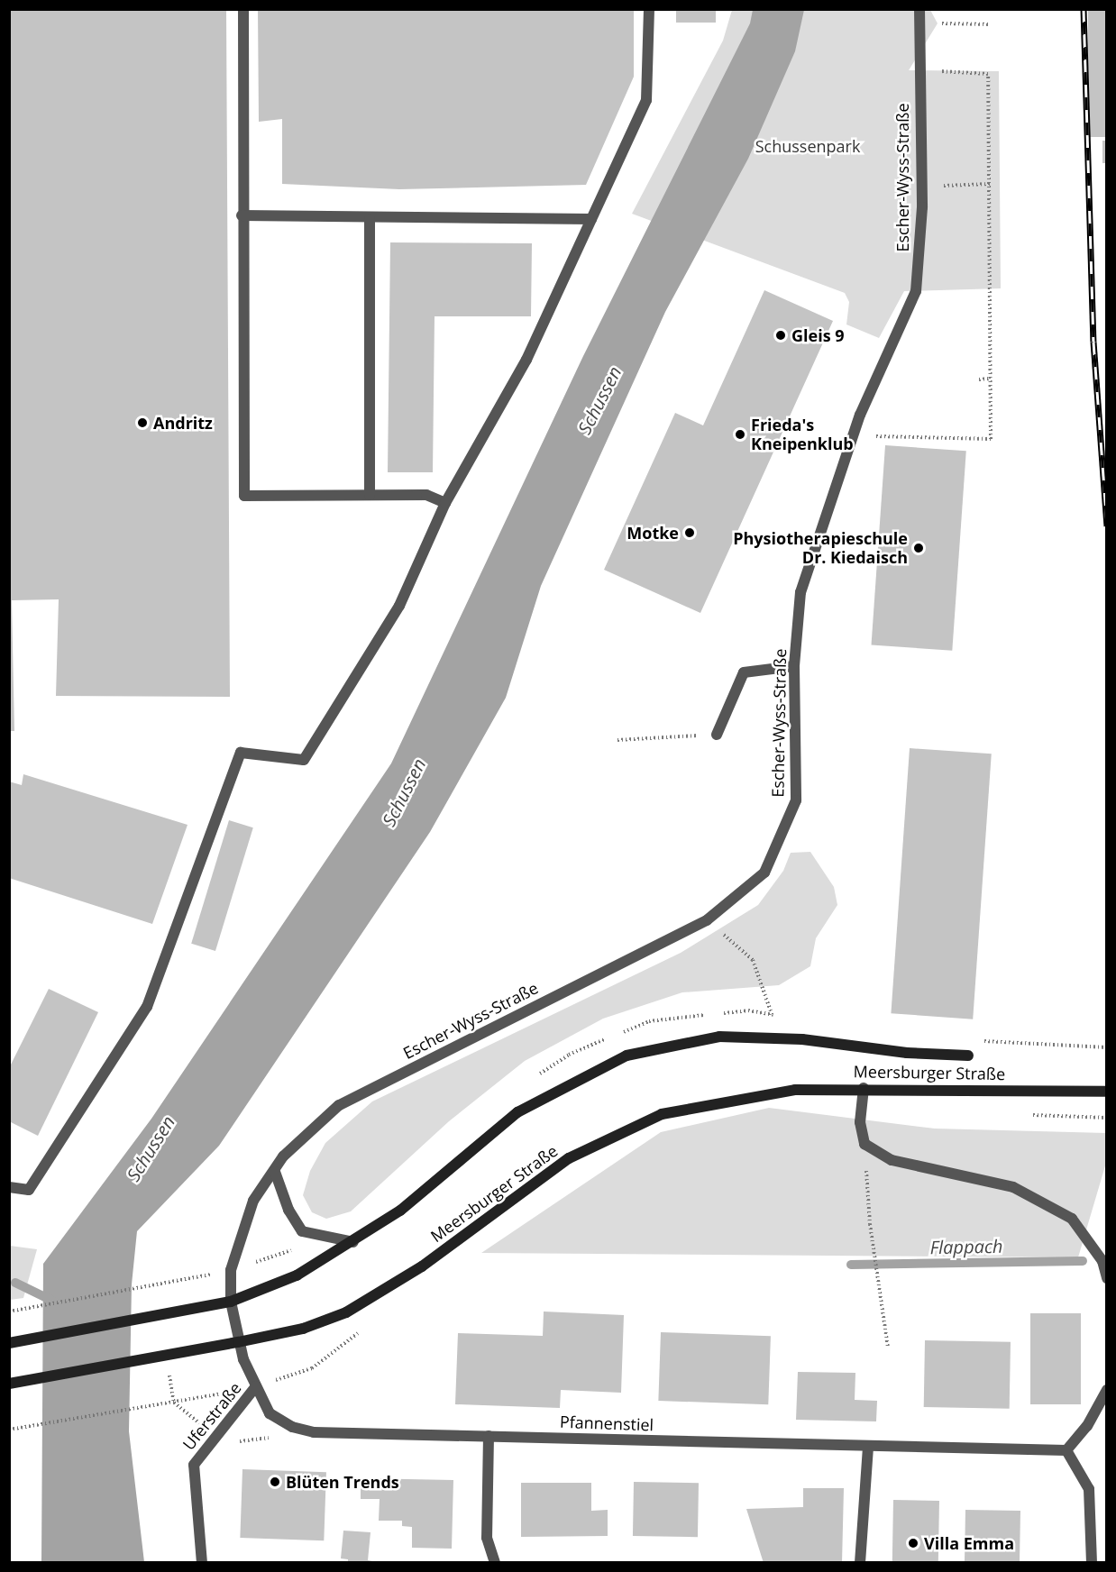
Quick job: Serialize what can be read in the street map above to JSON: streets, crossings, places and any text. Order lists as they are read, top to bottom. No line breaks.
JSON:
{"streets":{"street":["Escher-Wyss-Straße","Meersburger Straße","Uferstraße","Pfannenstiel"]},"crossings":[["Escher-Wyss-Straße","Meersburger Straße"],["Escher-Wyss-Straße","Pfannenstiel"],["Meersburger Straße","Pfannenstiel"],["Uferstraße","Pfannenstiel"]],"water":["Schussen","Flappach"],"parks":["Schussenpark"],"places":["Gleis 9","Andritz","Frieda's Kneipenklub","Motke","Physiotherapieschule Dr. Kiedaisch","Blüten Trends","Villa Emma"]}
